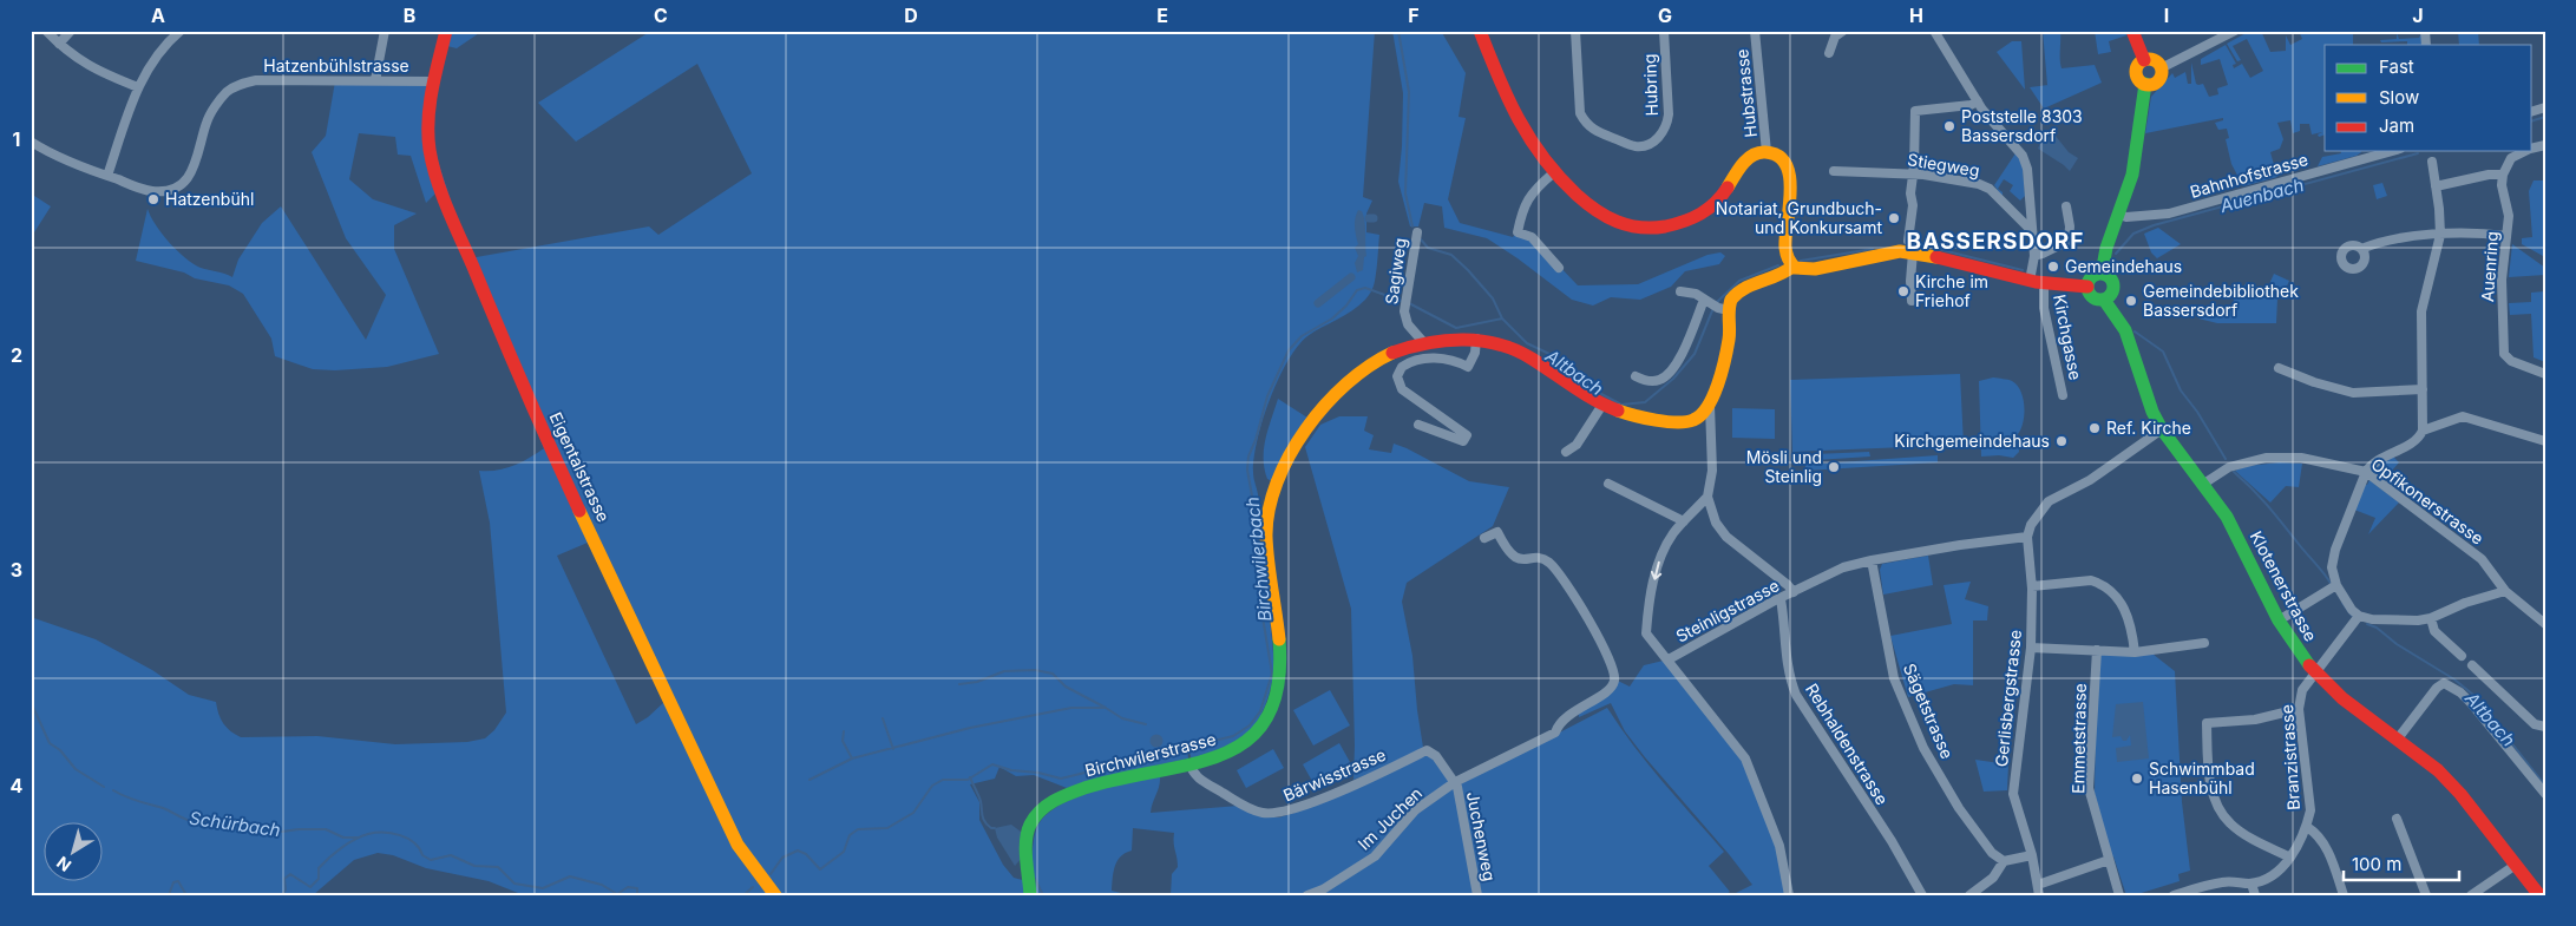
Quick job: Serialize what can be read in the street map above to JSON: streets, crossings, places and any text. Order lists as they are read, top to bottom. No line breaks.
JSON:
{"streets":{"street":["Hatzenbühlstrasse","Hubring","Hubstrasse","Stiegweg","Bahnhofstrasse","Auenring","Sagiweg","Kirchgasse","Eigentalstrasse","Opfikonerstrasse","Klotenerstrasse","Steinligstrasse","Gerlisbergstrasse","Sägetstrasse","Emmetstrasse","Rebhaldenstrasse","Birchwilerstrasse","Branzistrasse","Bärwisstrasse","Im Juchen","Juchenweg"]},"crossings":[["Hatzenbühlstrasse","Eigentalstrasse"],["Sagiweg","Birchwilerstrasse"],["Opfikonerstrasse","Klotenerstrasse"],["Klotenerstrasse","Branzistrasse"],["Steinligstrasse","Gerlisbergstrasse"],["Steinligstrasse","Sägetstrasse"],["Steinligstrasse","Rebhaldenstrasse"],["Birchwilerstrasse","Bärwisstrasse"],["Bärwisstrasse","Im Juchen"],["Bärwisstrasse","Juchenweg"],["Im Juchen","Juchenweg"]],"districts":["BASSERSDORF"],"water":["Auenbach","Altbach","Birchwilerbach","Schürbach"],"places":["Poststelle 8303 Bassersdorf","Hatzenbühl","Notariat, Grundbuch- und Konkursamt","Gemeindehaus","Kirche im Friehof","Gemeindebibliothek Bassersdorf","Ref. Kirche","Kirchgemeindehaus","Mösli und Steinlig","Schwimmbad Hasenbühl"],"legend":["Fast","Slow","Jam"],"scale_bar":"100 m","north":"bottom left","grid":{"columns":["A","B","C","D","E","F","G","H","I","J"],"rows":["1","2","3","4"]}}
